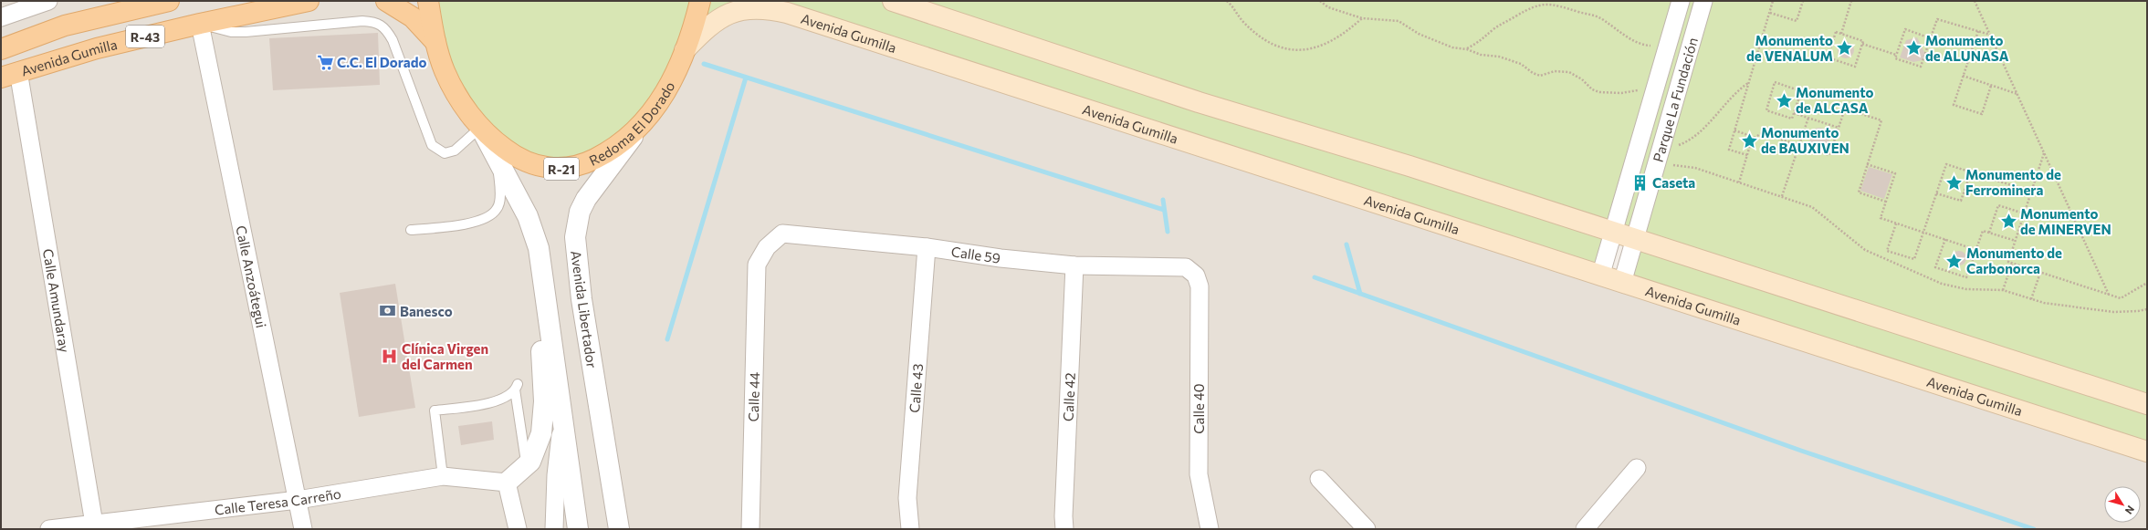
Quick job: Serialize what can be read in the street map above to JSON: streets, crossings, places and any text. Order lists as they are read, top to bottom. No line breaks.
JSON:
{"streets":{"main road":["Avenida Gumilla","R-43","Redoma El Dorado","R-21"],"street":["Parque La Fundación","Calle 59","Calle Anzoátegui","Calle Amundaray","Avenida Libertador","Calle 43","Calle 44","Calle 42","Calle 40","Calle Teresa Carreño"]},"crossings":[["Avenida Gumilla","Parque La Fundación"],["Avenida Gumilla","Redoma El Dorado"],["Avenida Gumilla","Calle Anzoátegui"],["Avenida Gumilla","Calle Amundaray"],["Redoma El Dorado","Avenida Libertador"],["Calle 59","Calle 43"],["Calle 59","Calle 44"],["Calle 59","Calle 42"],["Calle 59","Calle 40"],["Calle Anzoátegui","Calle Teresa Carreño"],["Calle Amundaray","Calle Teresa Carreño"]],"places":{"place":["Monumento de VENALUM","Monumento de ALUNASA","Monumento de ALCASA","Monumento de BAUXIVEN","Monumento de Ferrominera","Monumento de MINERVEN","Monumento de Carbonorca"],"supermarket":["C.C. El Dorado"],"building":["Caseta"],"bank":["Banesco"],"hospital":["Clínica Virgen del Carmen"]},"north":"bottom right"}
